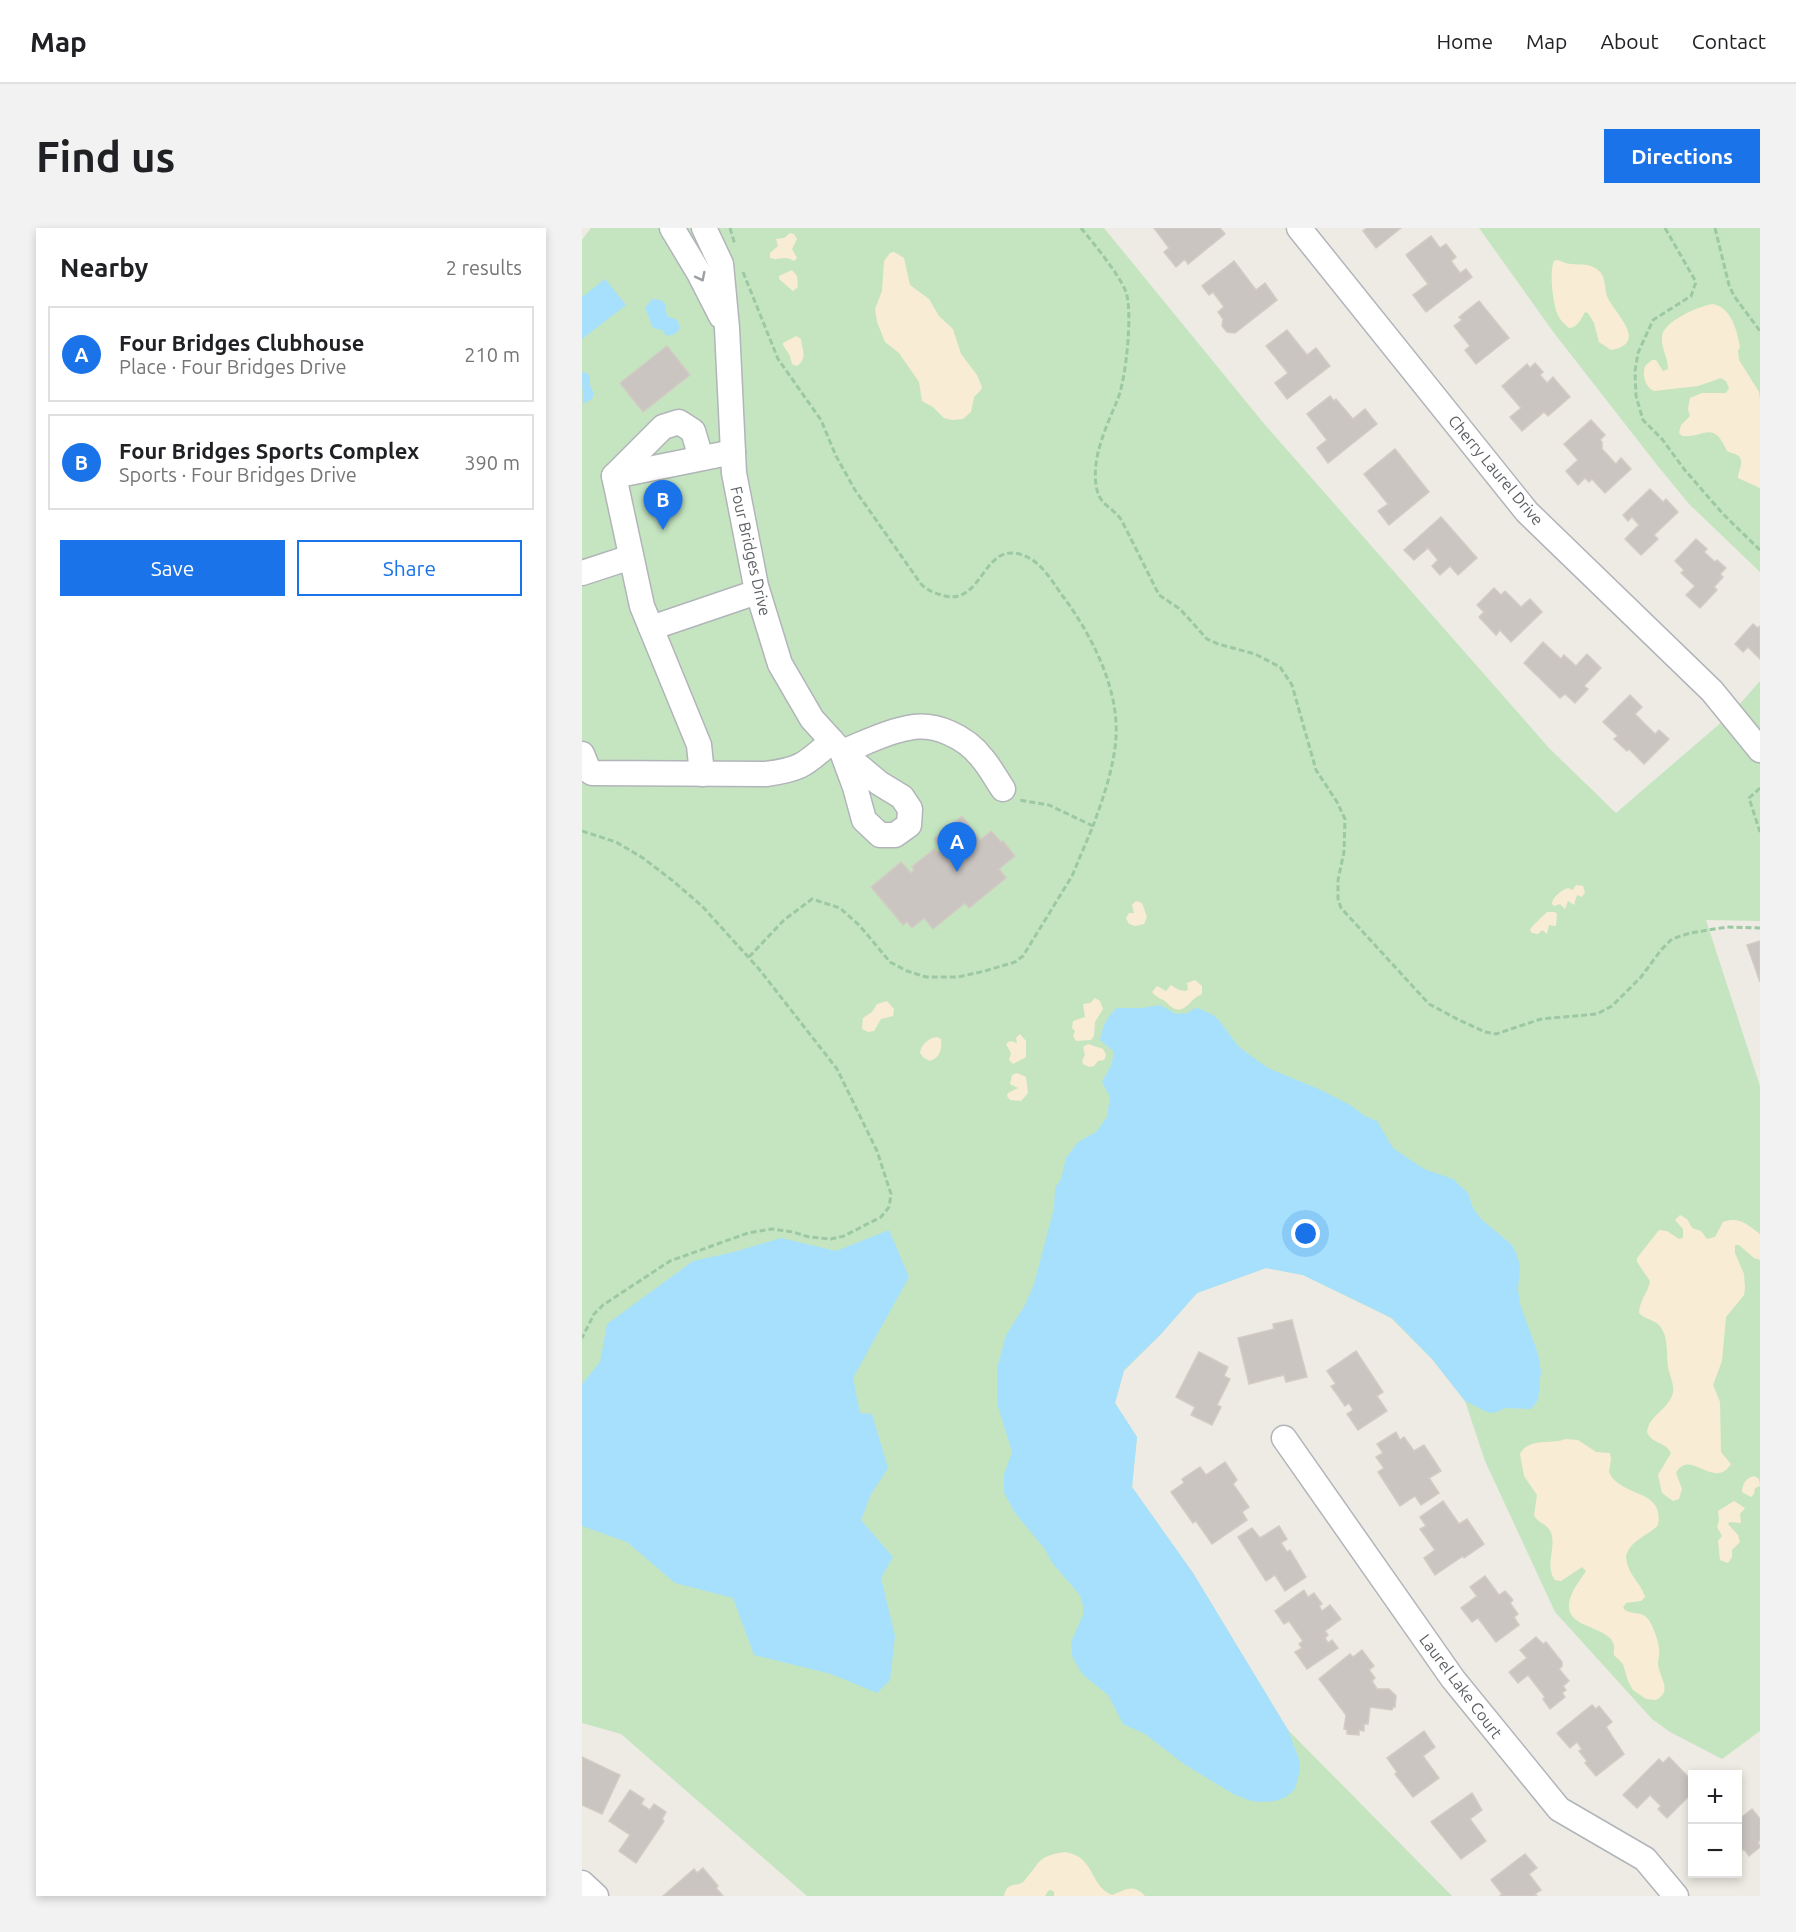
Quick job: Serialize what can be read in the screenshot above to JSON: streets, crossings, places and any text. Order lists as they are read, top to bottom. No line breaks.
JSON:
{"streets":{"street":["Cherry Laurel Drive","Four Bridges Drive","Laurel Lake Court"]},"page":{"header":"Map","nav":["Home","Map","About","Contact"],"buttons":["Directions",["Save","Share"]],"title":"Find us","heading":["Nearby","2 results"],"list":[{"mark":"A","name":"Four Bridges Clubhouse","note":"Place · Four Bridges Drive","value":"210 m"},{"mark":"B","name":"Four Bridges Sports Complex","note":"Sports · Four Bridges Drive","value":"390 m"}],"pins":["B","A"],"map_buttons":["+","−"]}}
